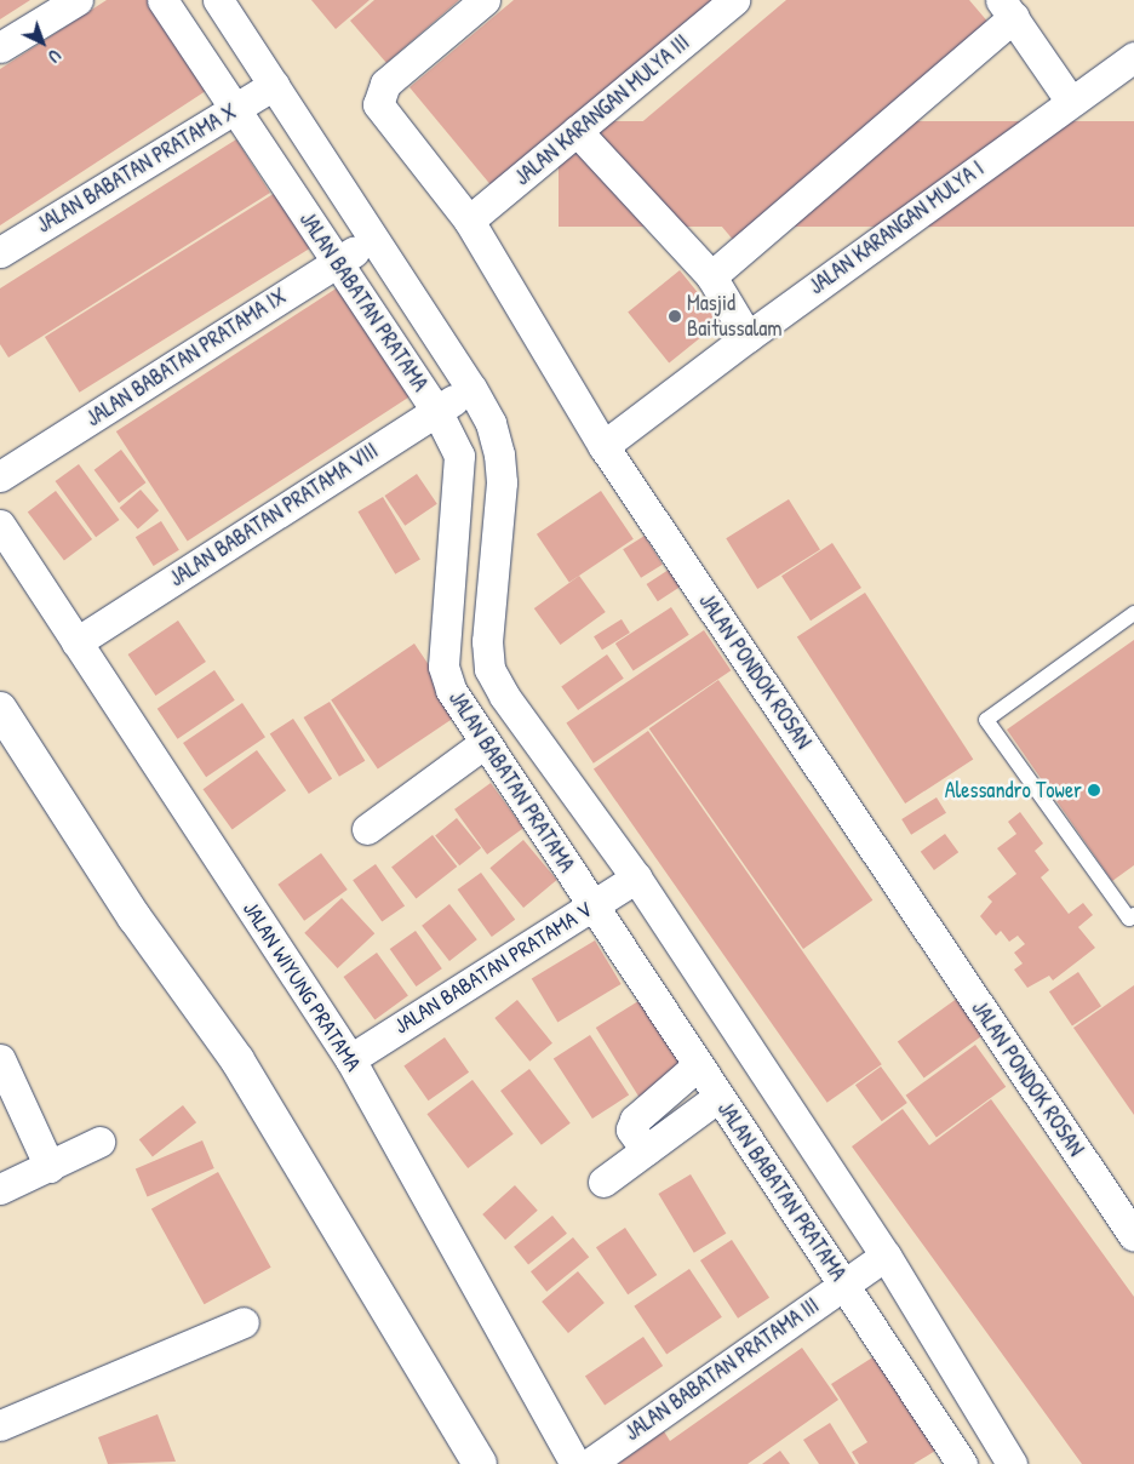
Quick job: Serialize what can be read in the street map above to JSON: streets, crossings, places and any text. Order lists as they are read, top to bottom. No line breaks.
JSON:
{"streets":{"street":["JALAN KARANGAN MULYA III","JALAN BABATAN PRATAMA X","JALAN KARANGAN MULYA I","JALAN BABATAN PRATAMA","JALAN BABATAN PRATAMA IX","JALAN BABATAN PRATAMA VIII","JALAN PONDOK ROSAN","JALAN BABATAN PRATAMA V","JALAN WIYUNG PRATAMA","JALAN BABATAN PRATAMA III"]},"crossings":[["JALAN KARANGAN MULYA III","JALAN PONDOK ROSAN"],["JALAN BABATAN PRATAMA X","JALAN BABATAN PRATAMA"],["JALAN KARANGAN MULYA I","JALAN PONDOK ROSAN"],["JALAN BABATAN PRATAMA","JALAN BABATAN PRATAMA IX"],["JALAN BABATAN PRATAMA","JALAN BABATAN PRATAMA VIII"],["JALAN BABATAN PRATAMA","JALAN BABATAN PRATAMA V"],["JALAN BABATAN PRATAMA","JALAN BABATAN PRATAMA III"],["JALAN BABATAN PRATAMA VIII","JALAN WIYUNG PRATAMA"],["JALAN BABATAN PRATAMA V","JALAN WIYUNG PRATAMA"]],"places":["Masjid Baitussalam","Alessandro Tower"],"north":"bottom right"}
